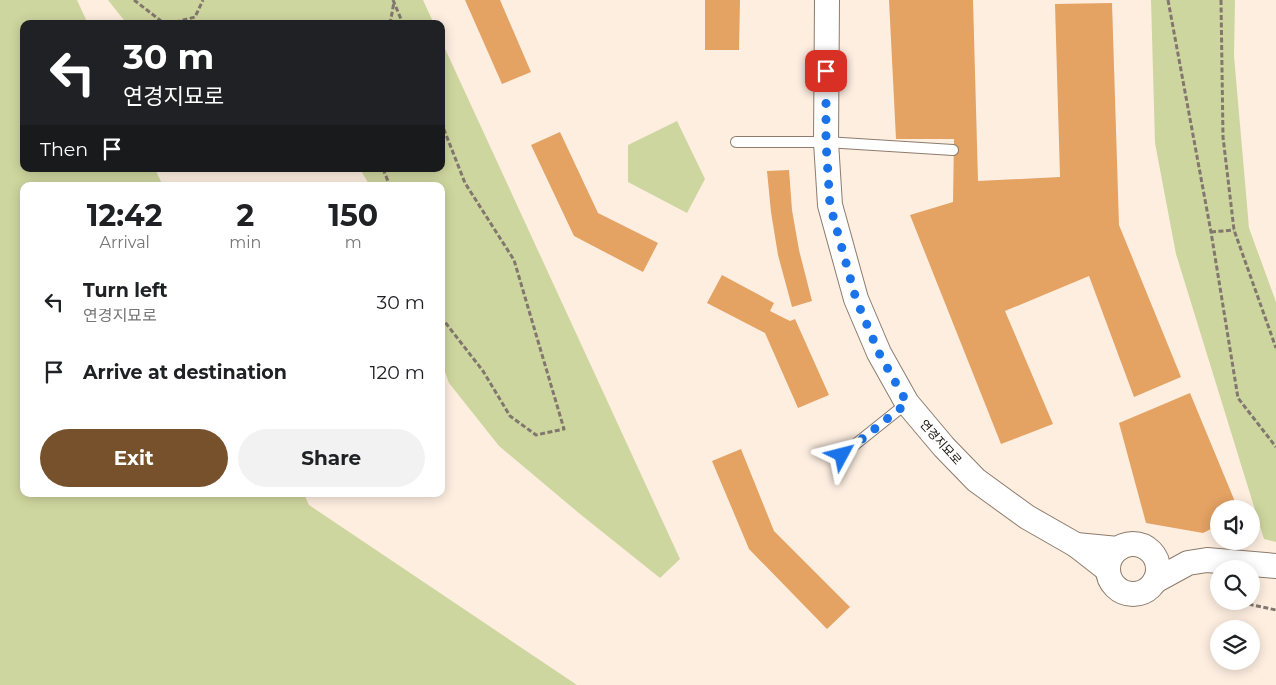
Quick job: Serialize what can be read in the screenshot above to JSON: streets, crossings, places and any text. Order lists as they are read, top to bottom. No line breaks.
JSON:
{"streets":{"street":["연경지묘로"]},"page":{"turn":["30 m","연경지묘로"],"then":"Then","eta":["12:42","Arrival","2","min","150","m"],"list":[{"name":"Turn left","note":"연경지묘로","value":"30 m"},{"name":"Arrive at destination","value":"120 m"}],"buttons":["Exit","Share"]}}
